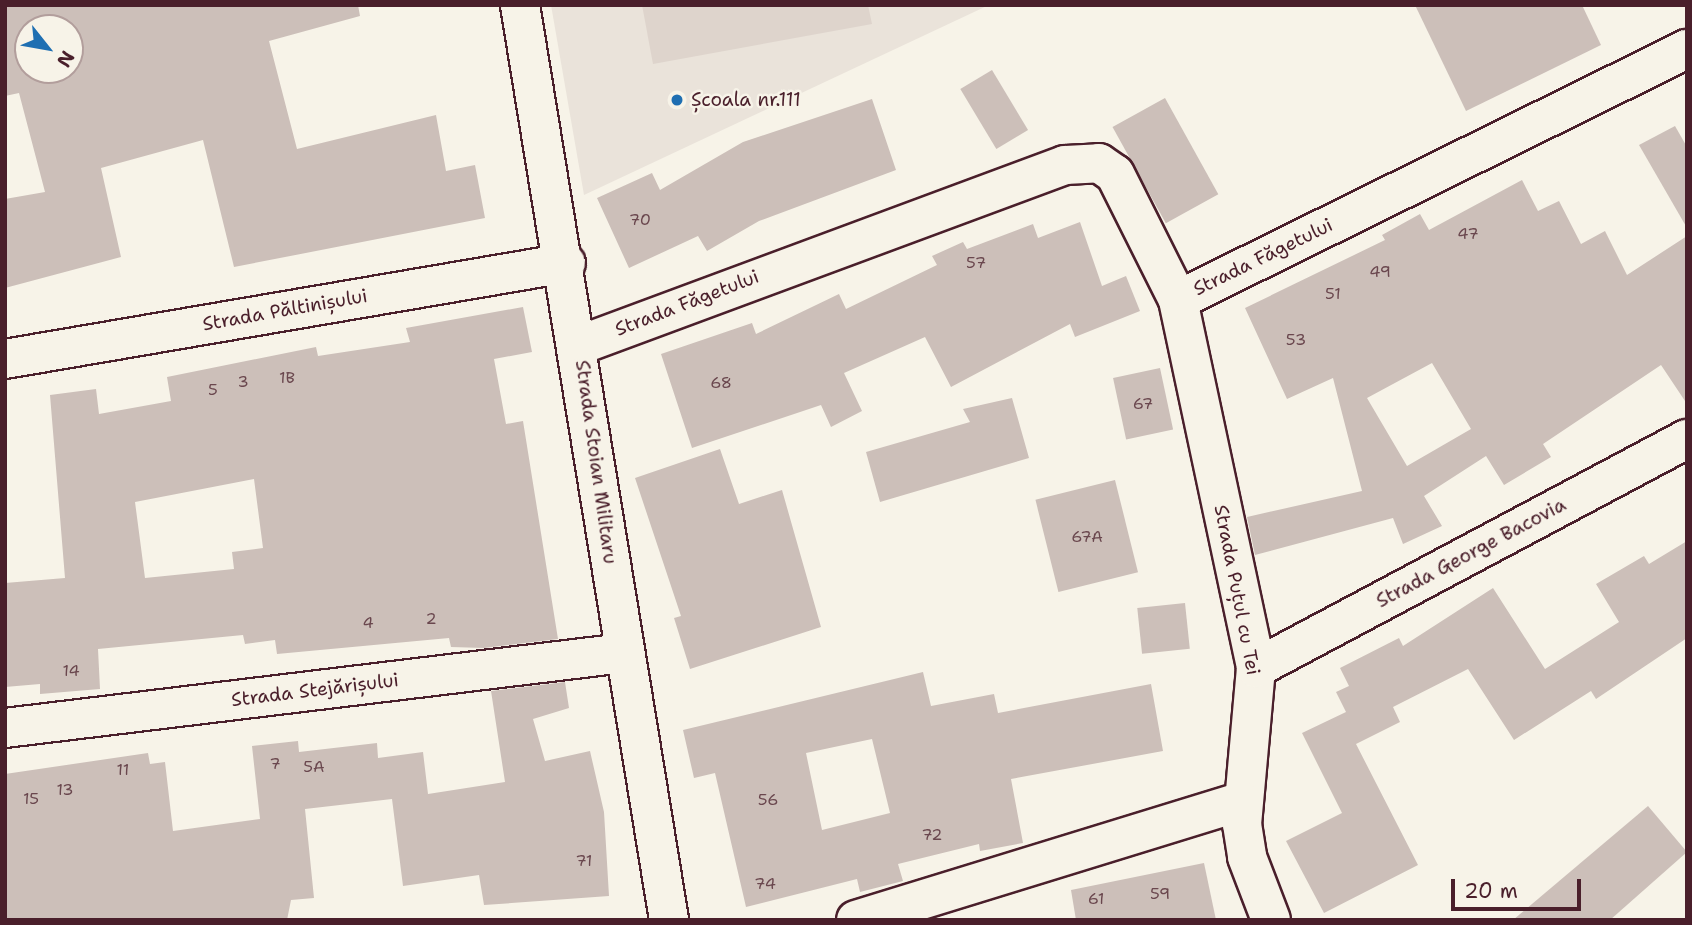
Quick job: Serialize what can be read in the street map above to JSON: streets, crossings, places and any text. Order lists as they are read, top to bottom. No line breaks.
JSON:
{"streets":{"street":["Strada Făgetului","Strada Păltinișului","Strada Stoian Militaru","Strada George Bacovia","Strada Puțul cu Tei","Strada Stejărișului"]},"crossings":[["Strada Făgetului","Strada Stoian Militaru"],["Strada Făgetului","Strada Puțul cu Tei"],["Strada Păltinișului","Strada Stoian Militaru"],["Strada Stoian Militaru","Strada Stejărișului"],["Strada George Bacovia","Strada Puțul cu Tei"]],"places":["Școala nr.111"],"house_numbers":["70","47","57","49","51","53","1B","3","68","5","67","67A","2","4","14","7","5A","11","13","15","56","72","71","74","59","61"],"scale_bar":"20 m","north":"bottom right"}
